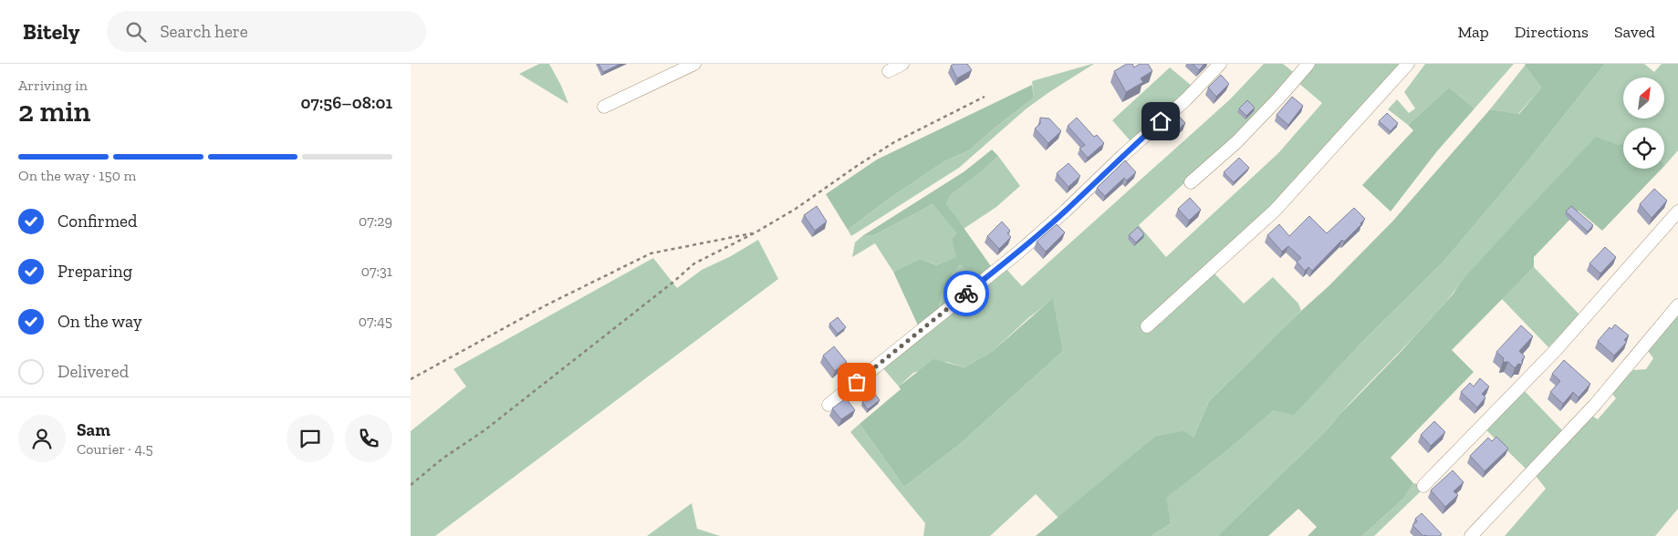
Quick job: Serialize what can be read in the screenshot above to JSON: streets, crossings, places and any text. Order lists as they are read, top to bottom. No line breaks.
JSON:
{"north":"top right","page":{"header":"Bitely","search":"Search here","nav":["Map","Directions","Saved"],"heading":["2 min","Arriving in","07:56–08:01"],"panel":["Sam","Courier · 4.5"],"bar":"On the way · 150 m","list":[["Confirmed","07:29"],["Preparing","07:31"],["On the way","07:45"],"Delivered"]}}
